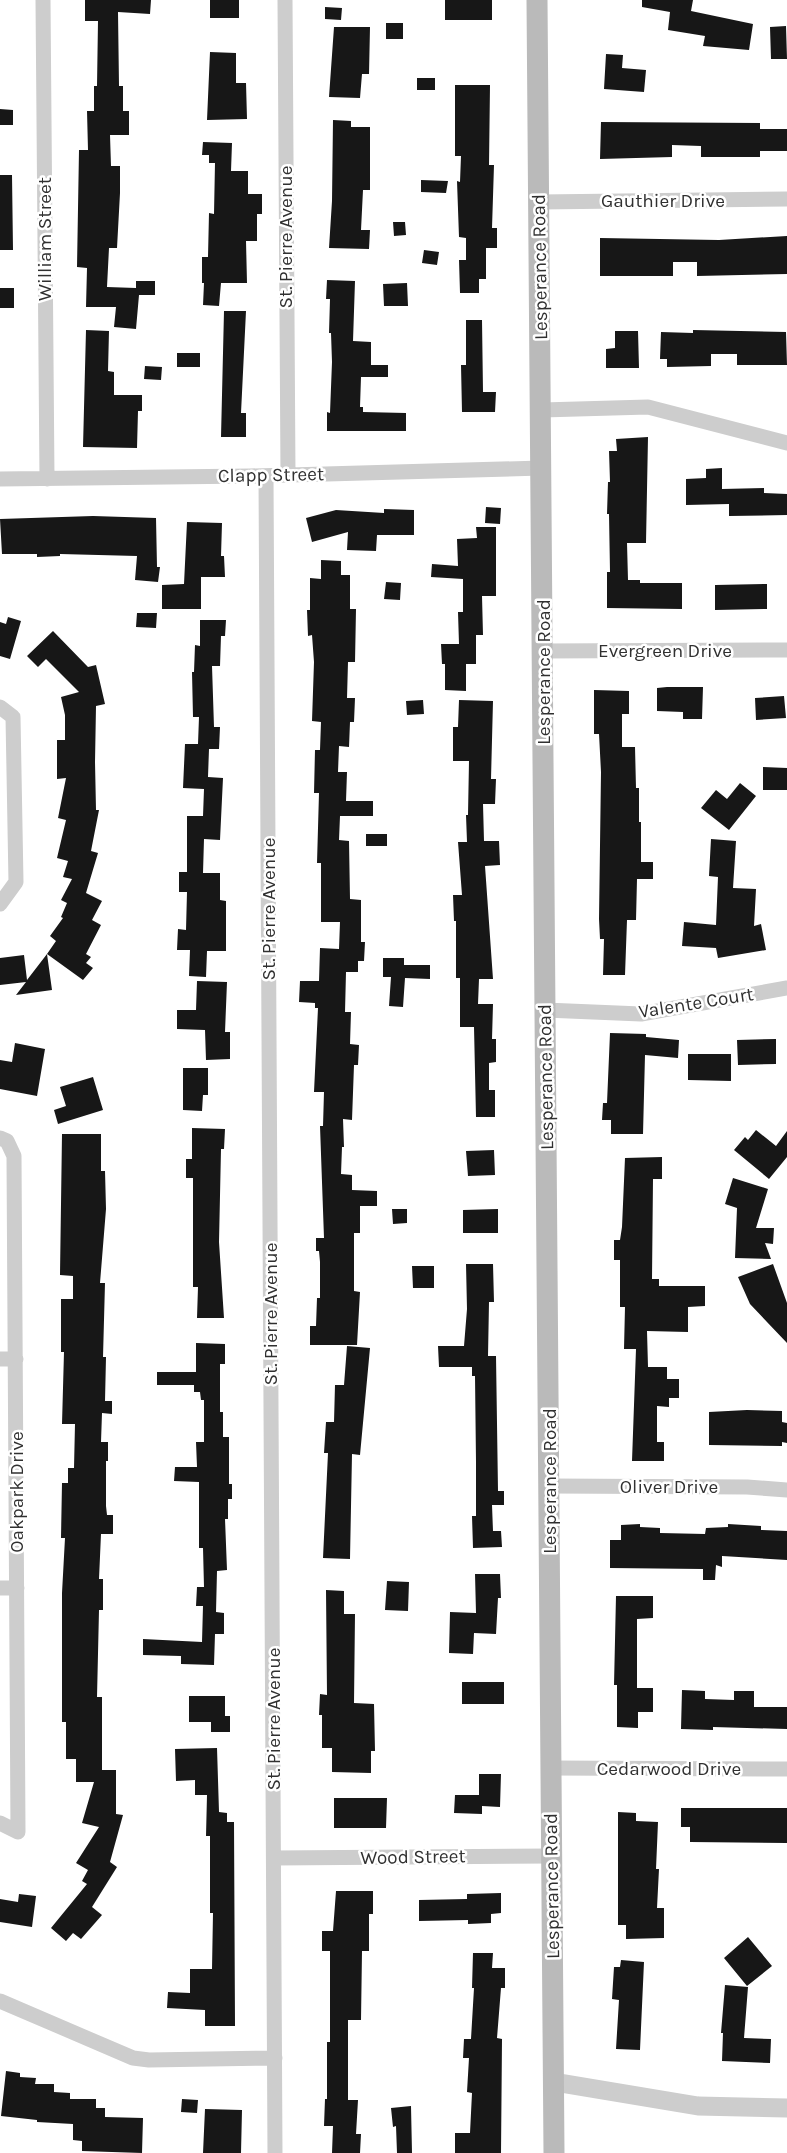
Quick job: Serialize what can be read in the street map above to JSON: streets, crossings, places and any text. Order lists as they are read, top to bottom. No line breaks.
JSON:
{"streets":{"main road":["Lesperance Road"],"street":["Gauthier Drive","St. Pierre Avenue","William Street","Clapp Street","Evergreen Drive","Valente Court","Oliver Drive","Oakpark Drive","Cedarwood Drive","Wood Street"]},"crossings":[["Gauthier Drive","Lesperance Road"],["St. Pierre Avenue","Clapp Street"],["St. Pierre Avenue","Wood Street"],["William Street","Clapp Street"],["Lesperance Road","Clapp Street"],["Lesperance Road","Evergreen Drive"],["Lesperance Road","Valente Court"],["Lesperance Road","Oliver Drive"],["Lesperance Road","Cedarwood Drive"],["Lesperance Road","Wood Street"]]}
